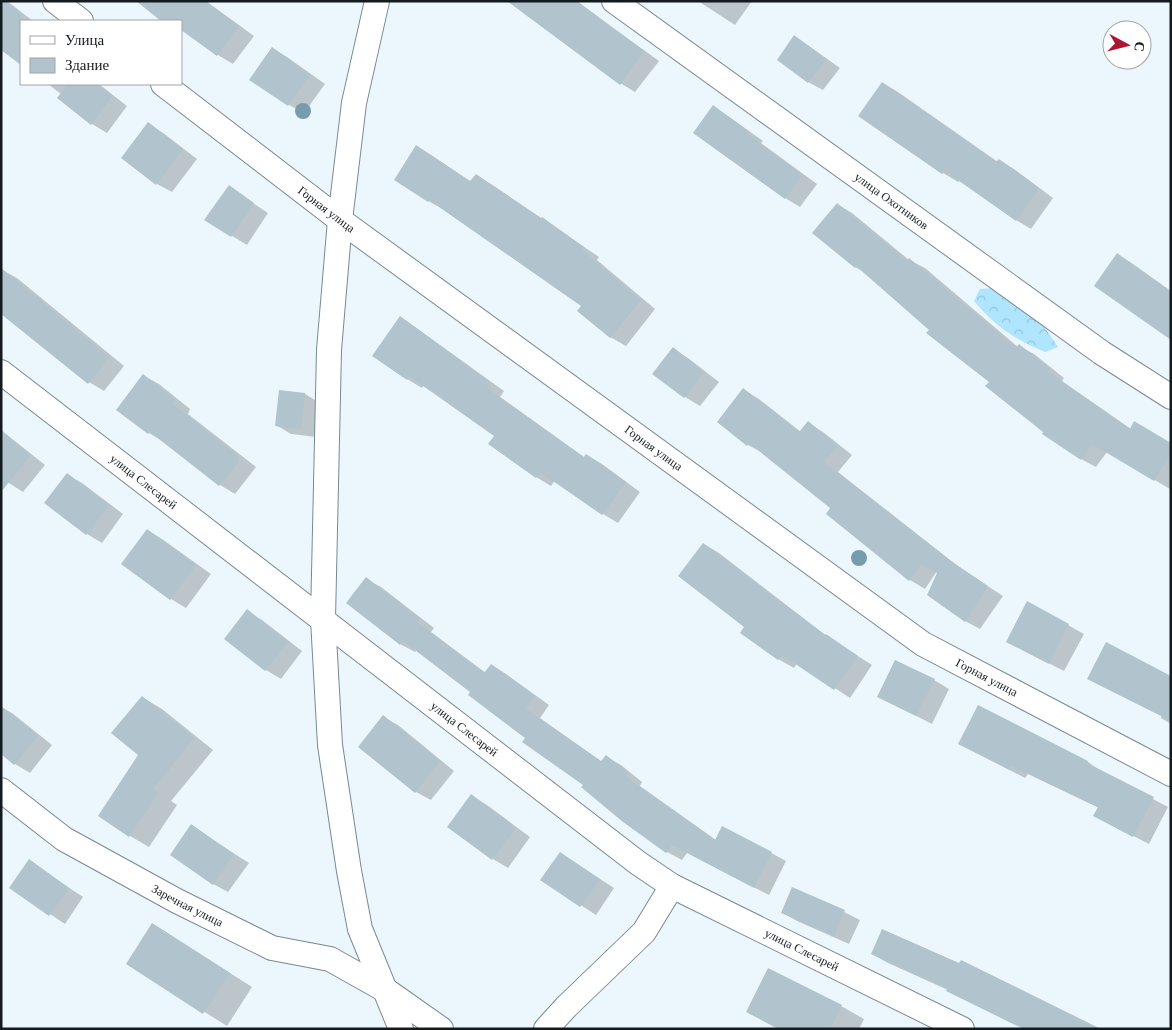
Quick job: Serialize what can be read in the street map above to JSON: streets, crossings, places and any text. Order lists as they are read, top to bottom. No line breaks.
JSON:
{"streets":{"street":["улица Охотников","Горная улица","улица Слесарей","Заречная улица"]},"legend":["Улица","Здание"],"north":"right"}
